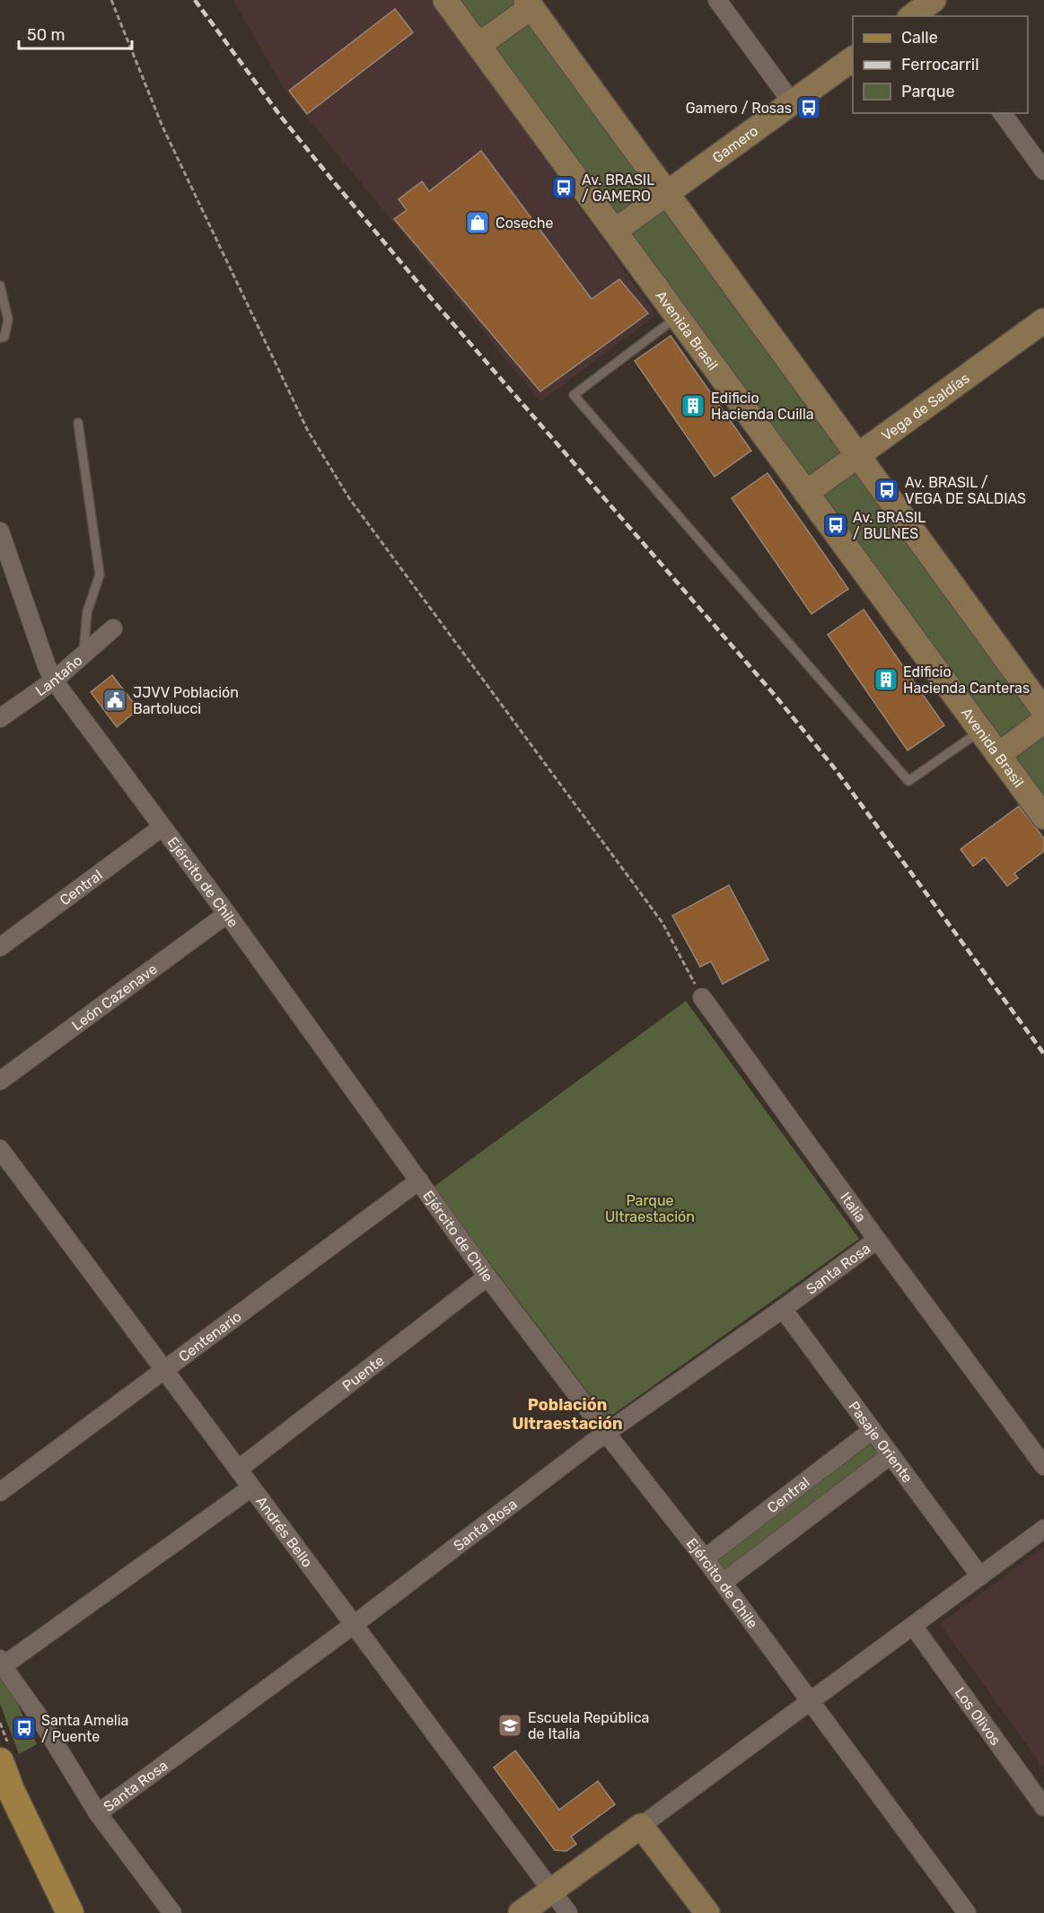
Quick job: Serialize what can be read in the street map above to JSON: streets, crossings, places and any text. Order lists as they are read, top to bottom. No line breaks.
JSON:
{"streets":{"main road":["Gamero","Avenida Brasil","Vega de Saldías"],"street":["Lantaño","Ejército de Chile","Central","León Cazenave","Italia","Santa Rosa","Centenario","Puente","Pasaje Oriente","Andrés Bello","Los Olivos"]},"crossings":[["Gamero","Avenida Brasil"],["Avenida Brasil","Vega de Saldías"],["Lantaño","Ejército de Chile"],["Ejército de Chile","Central"],["Ejército de Chile","León Cazenave"],["Ejército de Chile","Santa Rosa"],["Ejército de Chile","Centenario"],["Ejército de Chile","Puente"],["Central","Pasaje Oriente"],["Italia","Santa Rosa"],["Santa Rosa","Pasaje Oriente"],["Santa Rosa","Andrés Bello"],["Centenario","Andrés Bello"],["Puente","Andrés Bello"]],"districts":["Población Ultraestación"],"parks":["Parque Ultraestación"],"places":{"bus stop":["Gamero / Rosas","Av. BRASIL / GAMERO","Av. BRASIL / VEGA DE SALDIAS","Av. BRASIL / BULNES","Santa Amelia / Puente"],"shop":["Coseche"],"building":["Edificio Hacienda Cuilla","Edificio Hacienda Canteras"],"public building":["JJVV Población Bartolucci"],"school or university":["Escuela República de Italia"]},"legend":["Calle","Ferrocarril","Parque"],"scale_bar":"50 m"}
